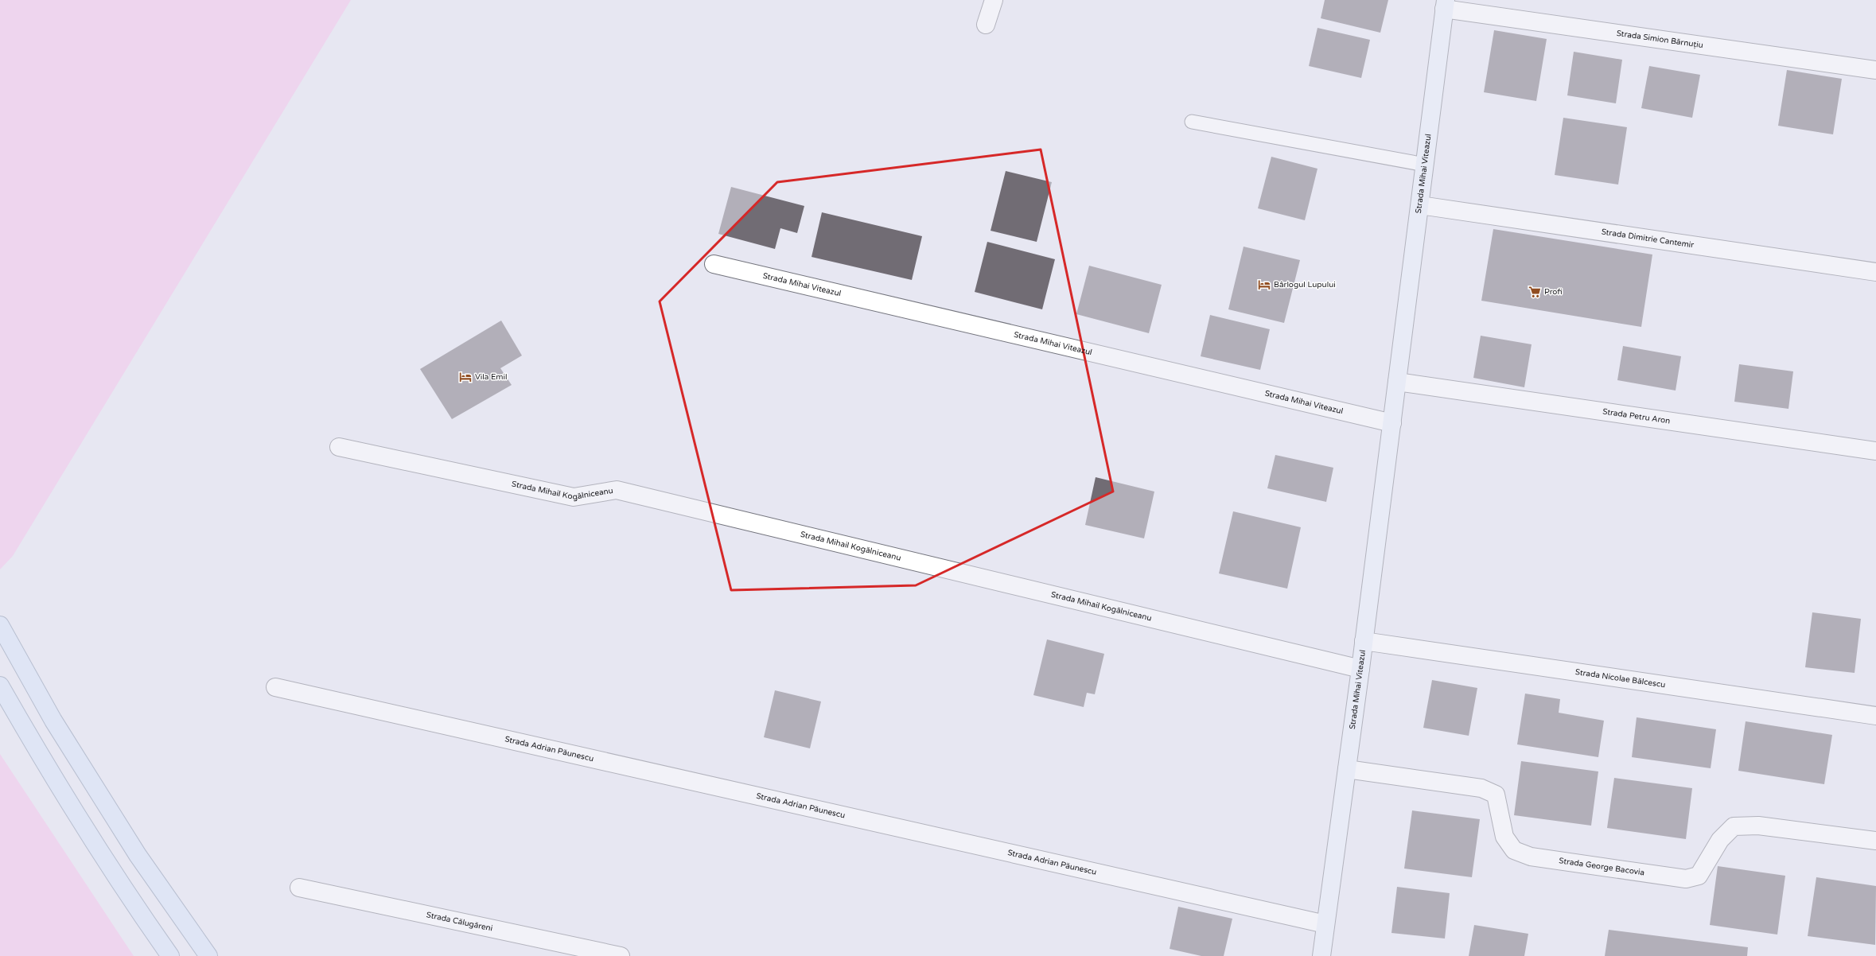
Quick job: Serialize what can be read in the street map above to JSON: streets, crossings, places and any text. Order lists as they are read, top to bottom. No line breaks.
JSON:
{"streets":{"main road":["Strada Mihai Viteazul"],"street":["Strada Simion Bărnuțiu","Strada Dimitrie Cantemir","Strada Petru Aron","Strada Mihail Kogălniceanu","Strada Nicolae Bălcescu","Strada Adrian Păunescu","Strada George Bacovia","Strada Călugăreni"]},"crossings":[["Strada Simion Bărnuțiu","Strada Mihai Viteazul"],["Strada Mihai Viteazul","Strada Dimitrie Cantemir"],["Strada Mihai Viteazul","Strada Petru Aron"],["Strada Mihai Viteazul","Strada Mihail Kogălniceanu"],["Strada Mihai Viteazul","Strada Nicolae Bălcescu"],["Strada Mihai Viteazul","Strada Adrian Păunescu"],["Strada Mihai Viteazul","Strada George Bacovia"]],"places":{"hotel":["Bârlogul Lupului","Vila Emil"],"supermarket":["Profi"]}}
